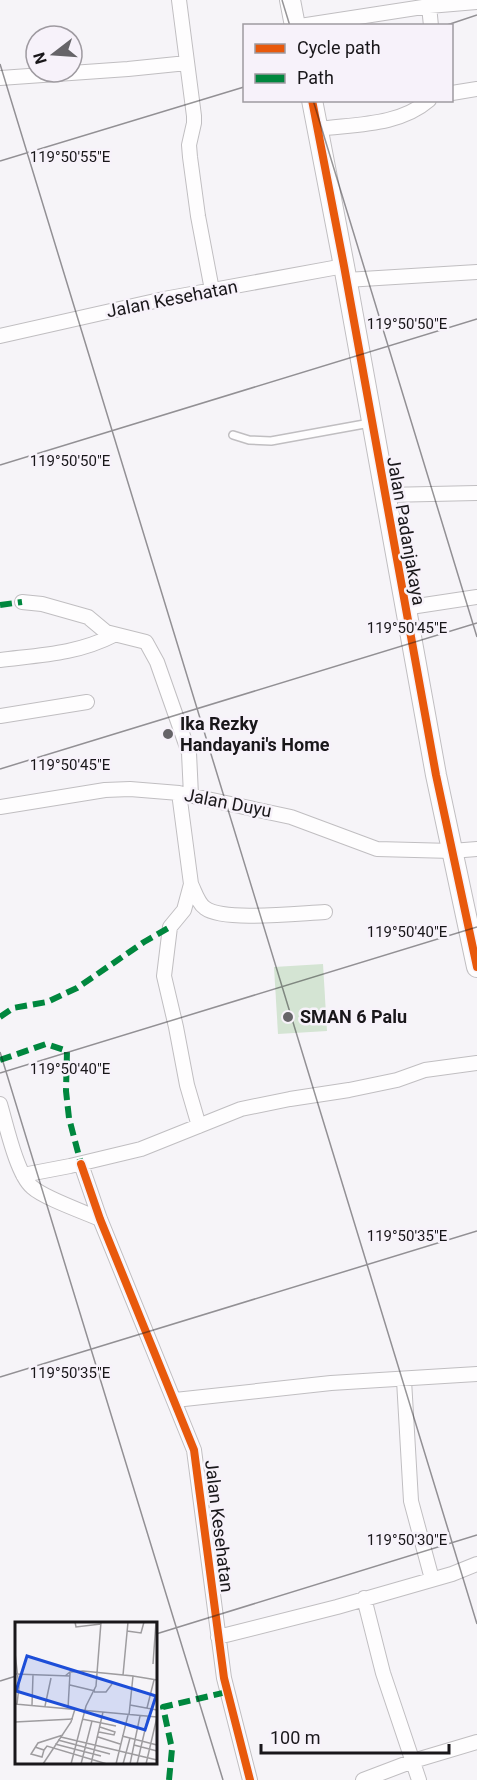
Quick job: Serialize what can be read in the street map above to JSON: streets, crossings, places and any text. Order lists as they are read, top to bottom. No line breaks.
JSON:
{"streets":{"street":["Jalan Kesehatan","Jalan Padanjakaya","Jalan Duyu"]},"crossings":[["Jalan Kesehatan","Jalan Padanjakaya"],["Jalan Padanjakaya","Jalan Duyu"]],"places":["Ika Rezky Handayani's Home","SMAN 6 Palu"],"legend":["Cycle path","Path"],"scale_bar":"100 m","north":"left","coordinates":["119°50'55\"E","119°50'50\"E","119°50'45\"E","119°50'40\"E","119°50'35\"E","119°50'30\"E"]}
